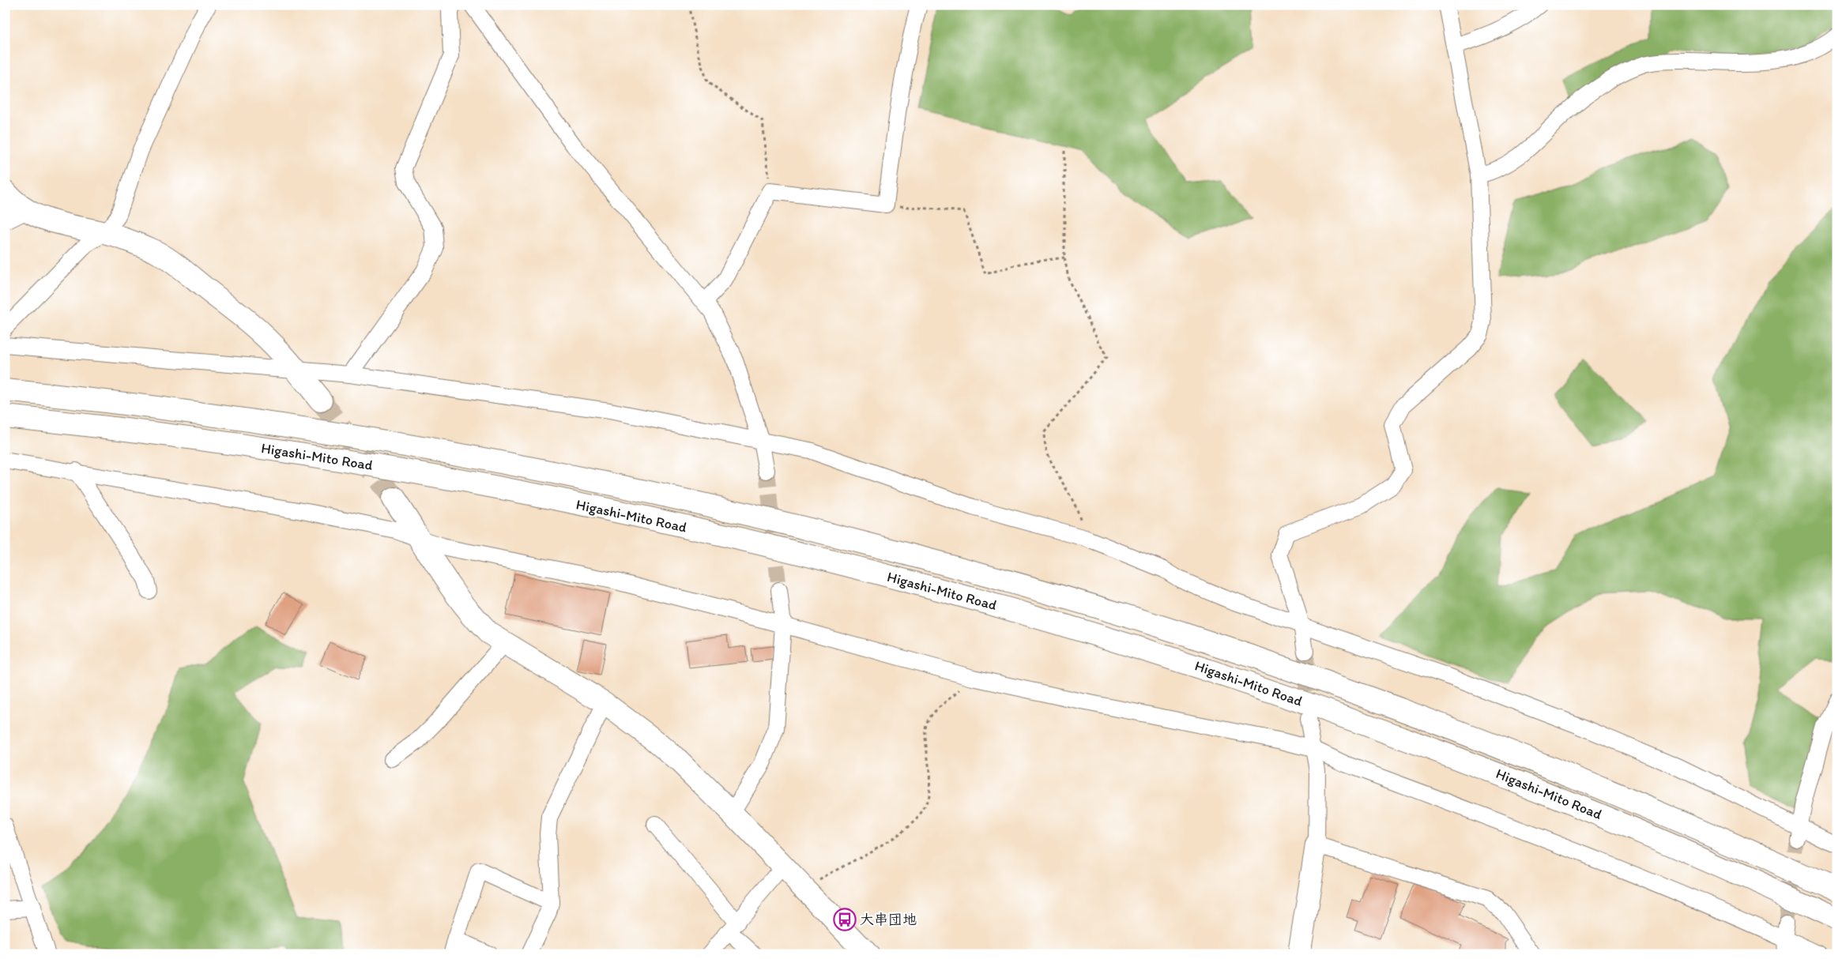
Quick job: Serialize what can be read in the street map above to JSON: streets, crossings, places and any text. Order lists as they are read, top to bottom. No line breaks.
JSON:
{"streets":{"main road":["Higashi-Mito Road"]},"places":{"bus stop":["大串団地"]}}
